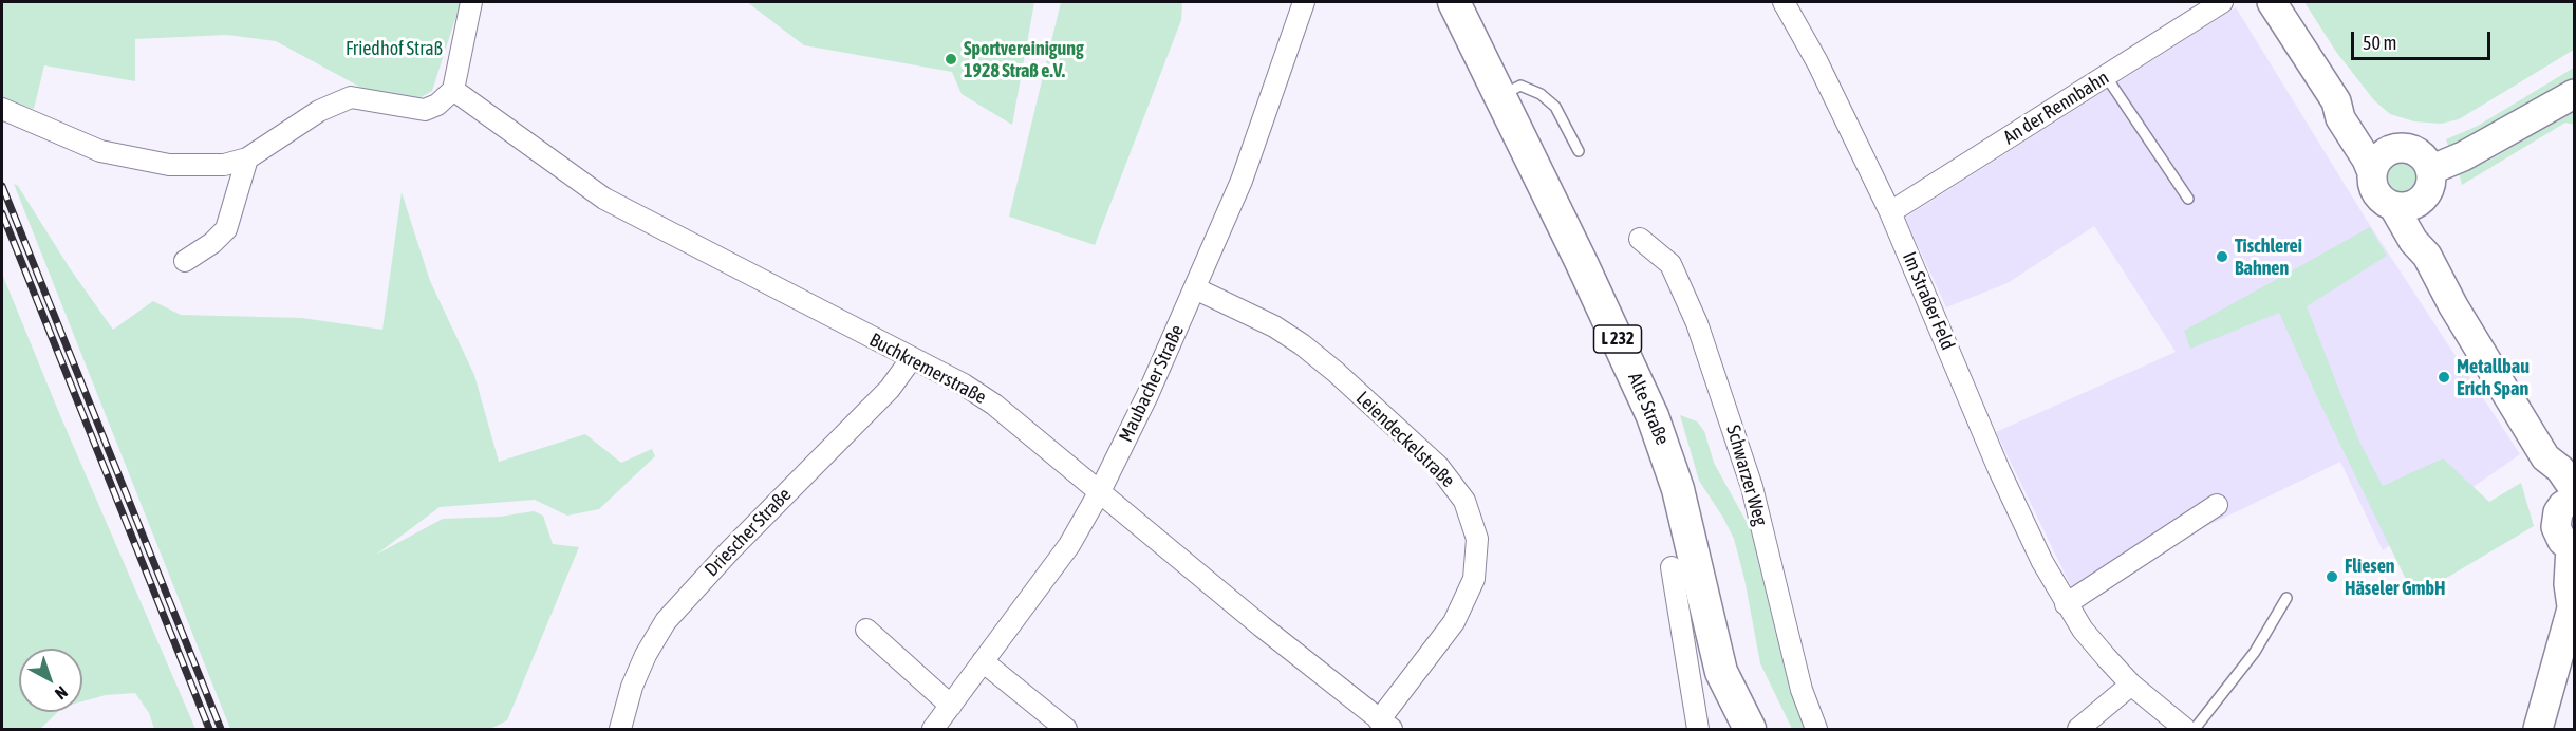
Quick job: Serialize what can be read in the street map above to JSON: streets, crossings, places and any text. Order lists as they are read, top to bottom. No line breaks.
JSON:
{"streets":{"main road":["L 232","Alte Straße"],"street":["An der Rennbahn","Im Straßer Feld","Buchkremerstraße","Maubacher Straße","Leiendeckelstraße","Schwarzer Weg","Driescher Straße"]},"crossings":[["An der Rennbahn","Im Straßer Feld"],["Buchkremerstraße","Maubacher Straße"],["Buchkremerstraße","Leiendeckelstraße"],["Buchkremerstraße","Driescher Straße"],["Maubacher Straße","Leiendeckelstraße"]],"parks":["Friedhof Straß"],"places":["Sportvereinigung 1928 Straß e.V.","Tischlerei Bahnen","Metallbau Erich Span","Fliesen Häseler GmbH"],"scale_bar":"50 m","north":"bottom right"}
